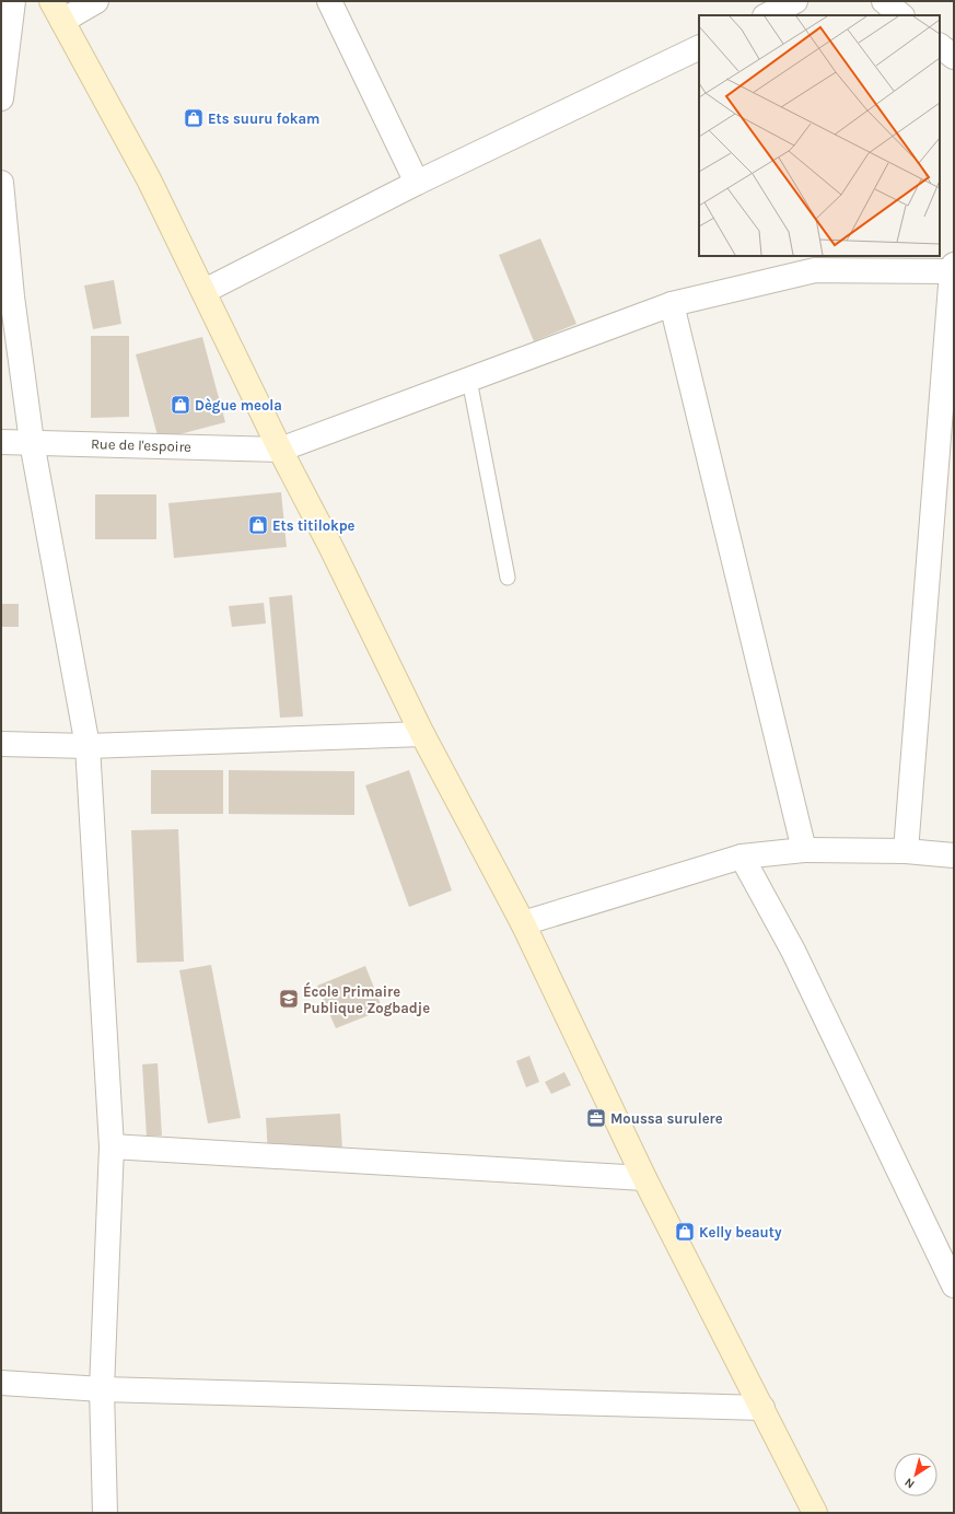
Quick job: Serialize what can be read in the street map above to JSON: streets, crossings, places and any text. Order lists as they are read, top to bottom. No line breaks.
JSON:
{"streets":{"street":["Rue de l'espoire"]},"places":{"shop":["Ets suuru fokam","Dègue meola","Ets titilokpe","Kelly beauty"],"school or university":["École Primaire Publique Zogbadje"],"office":["Moussa surulere"]},"north":"bottom left"}
